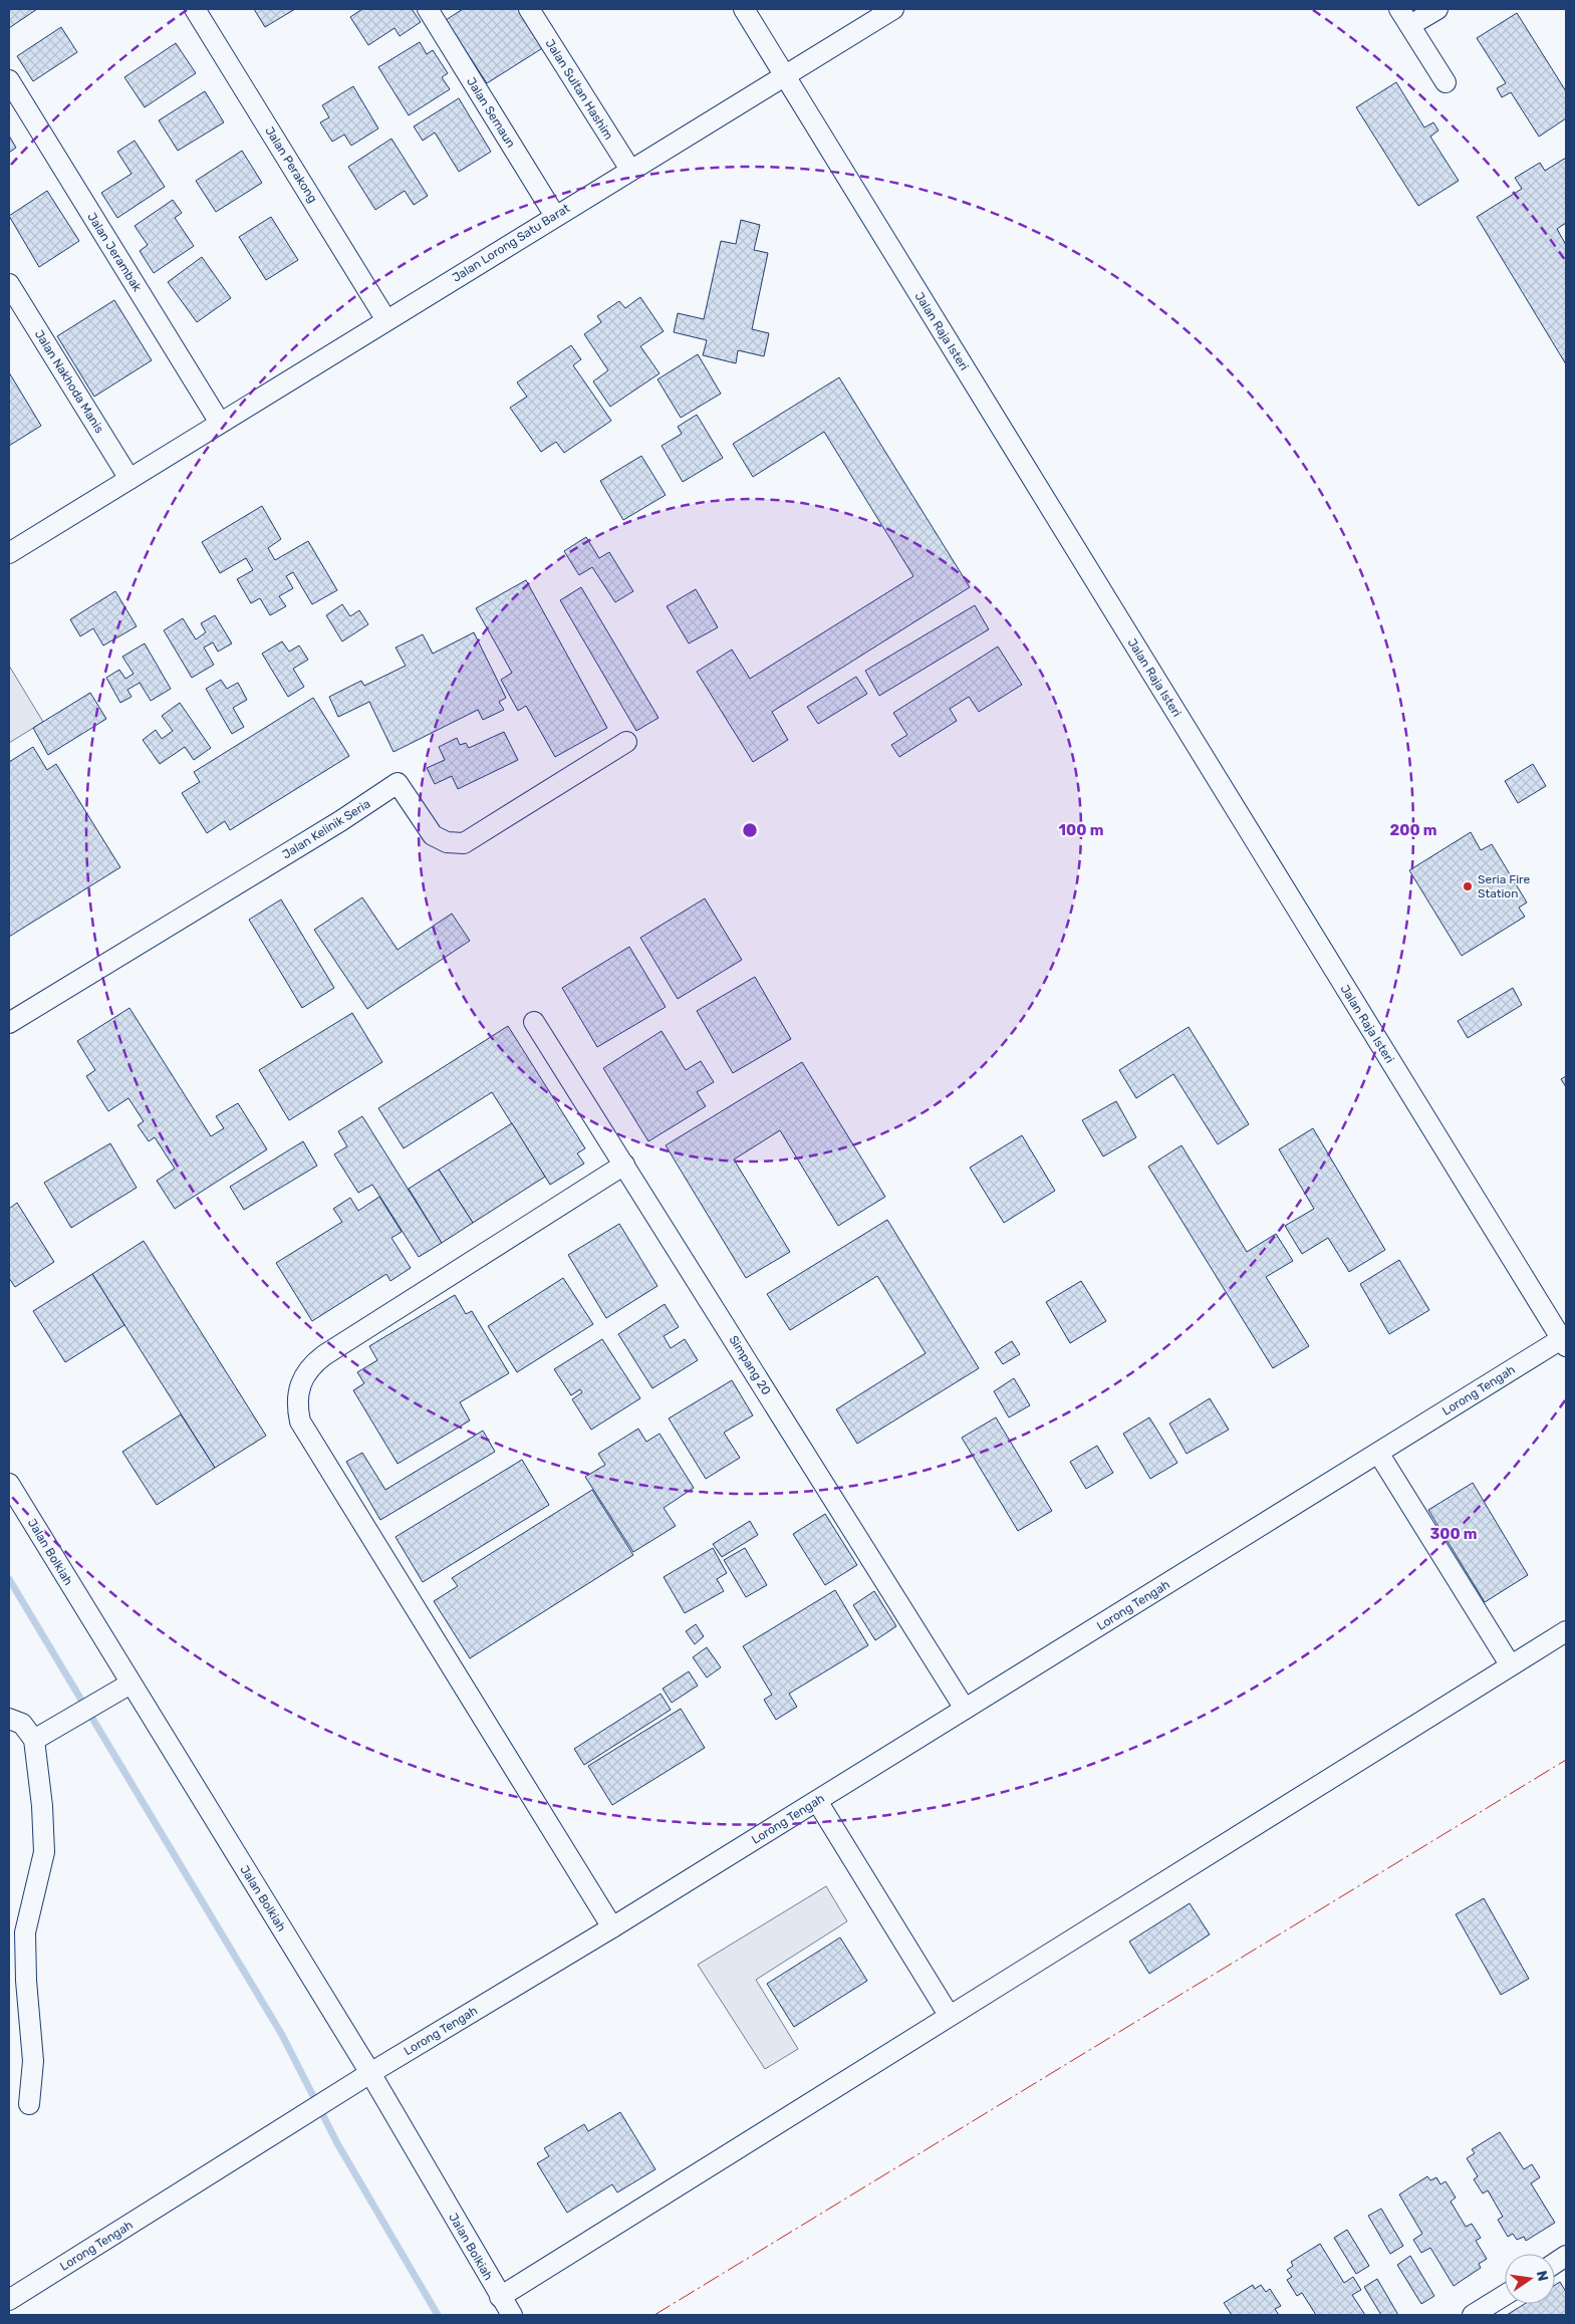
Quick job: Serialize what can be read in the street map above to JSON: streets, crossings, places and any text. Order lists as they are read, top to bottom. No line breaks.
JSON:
{"streets":{"street":["Jalan Sultan Hashim","Jalan Semaun","Jalan Perakong","Jalan Lorong Satu Barat","Jalan Jerambak","Jalan Raja Isteri","Jalan Nakhoda Manis","Jalan Kelinik Seria","Simpang 20","Lorong Tengah","Jalan Bolkiah"]},"crossings":[["Jalan Sultan Hashim","Jalan Lorong Satu Barat"],["Jalan Semaun","Jalan Lorong Satu Barat"],["Jalan Perakong","Jalan Lorong Satu Barat"],["Jalan Lorong Satu Barat","Jalan Jerambak"],["Jalan Lorong Satu Barat","Jalan Raja Isteri"],["Jalan Lorong Satu Barat","Jalan Nakhoda Manis"],["Jalan Raja Isteri","Lorong Tengah"],["Simpang 20","Lorong Tengah"],["Lorong Tengah","Jalan Bolkiah"]],"places":["Seria Fire Station"],"north":"right","rings":["100 m","200 m","300 m"]}
